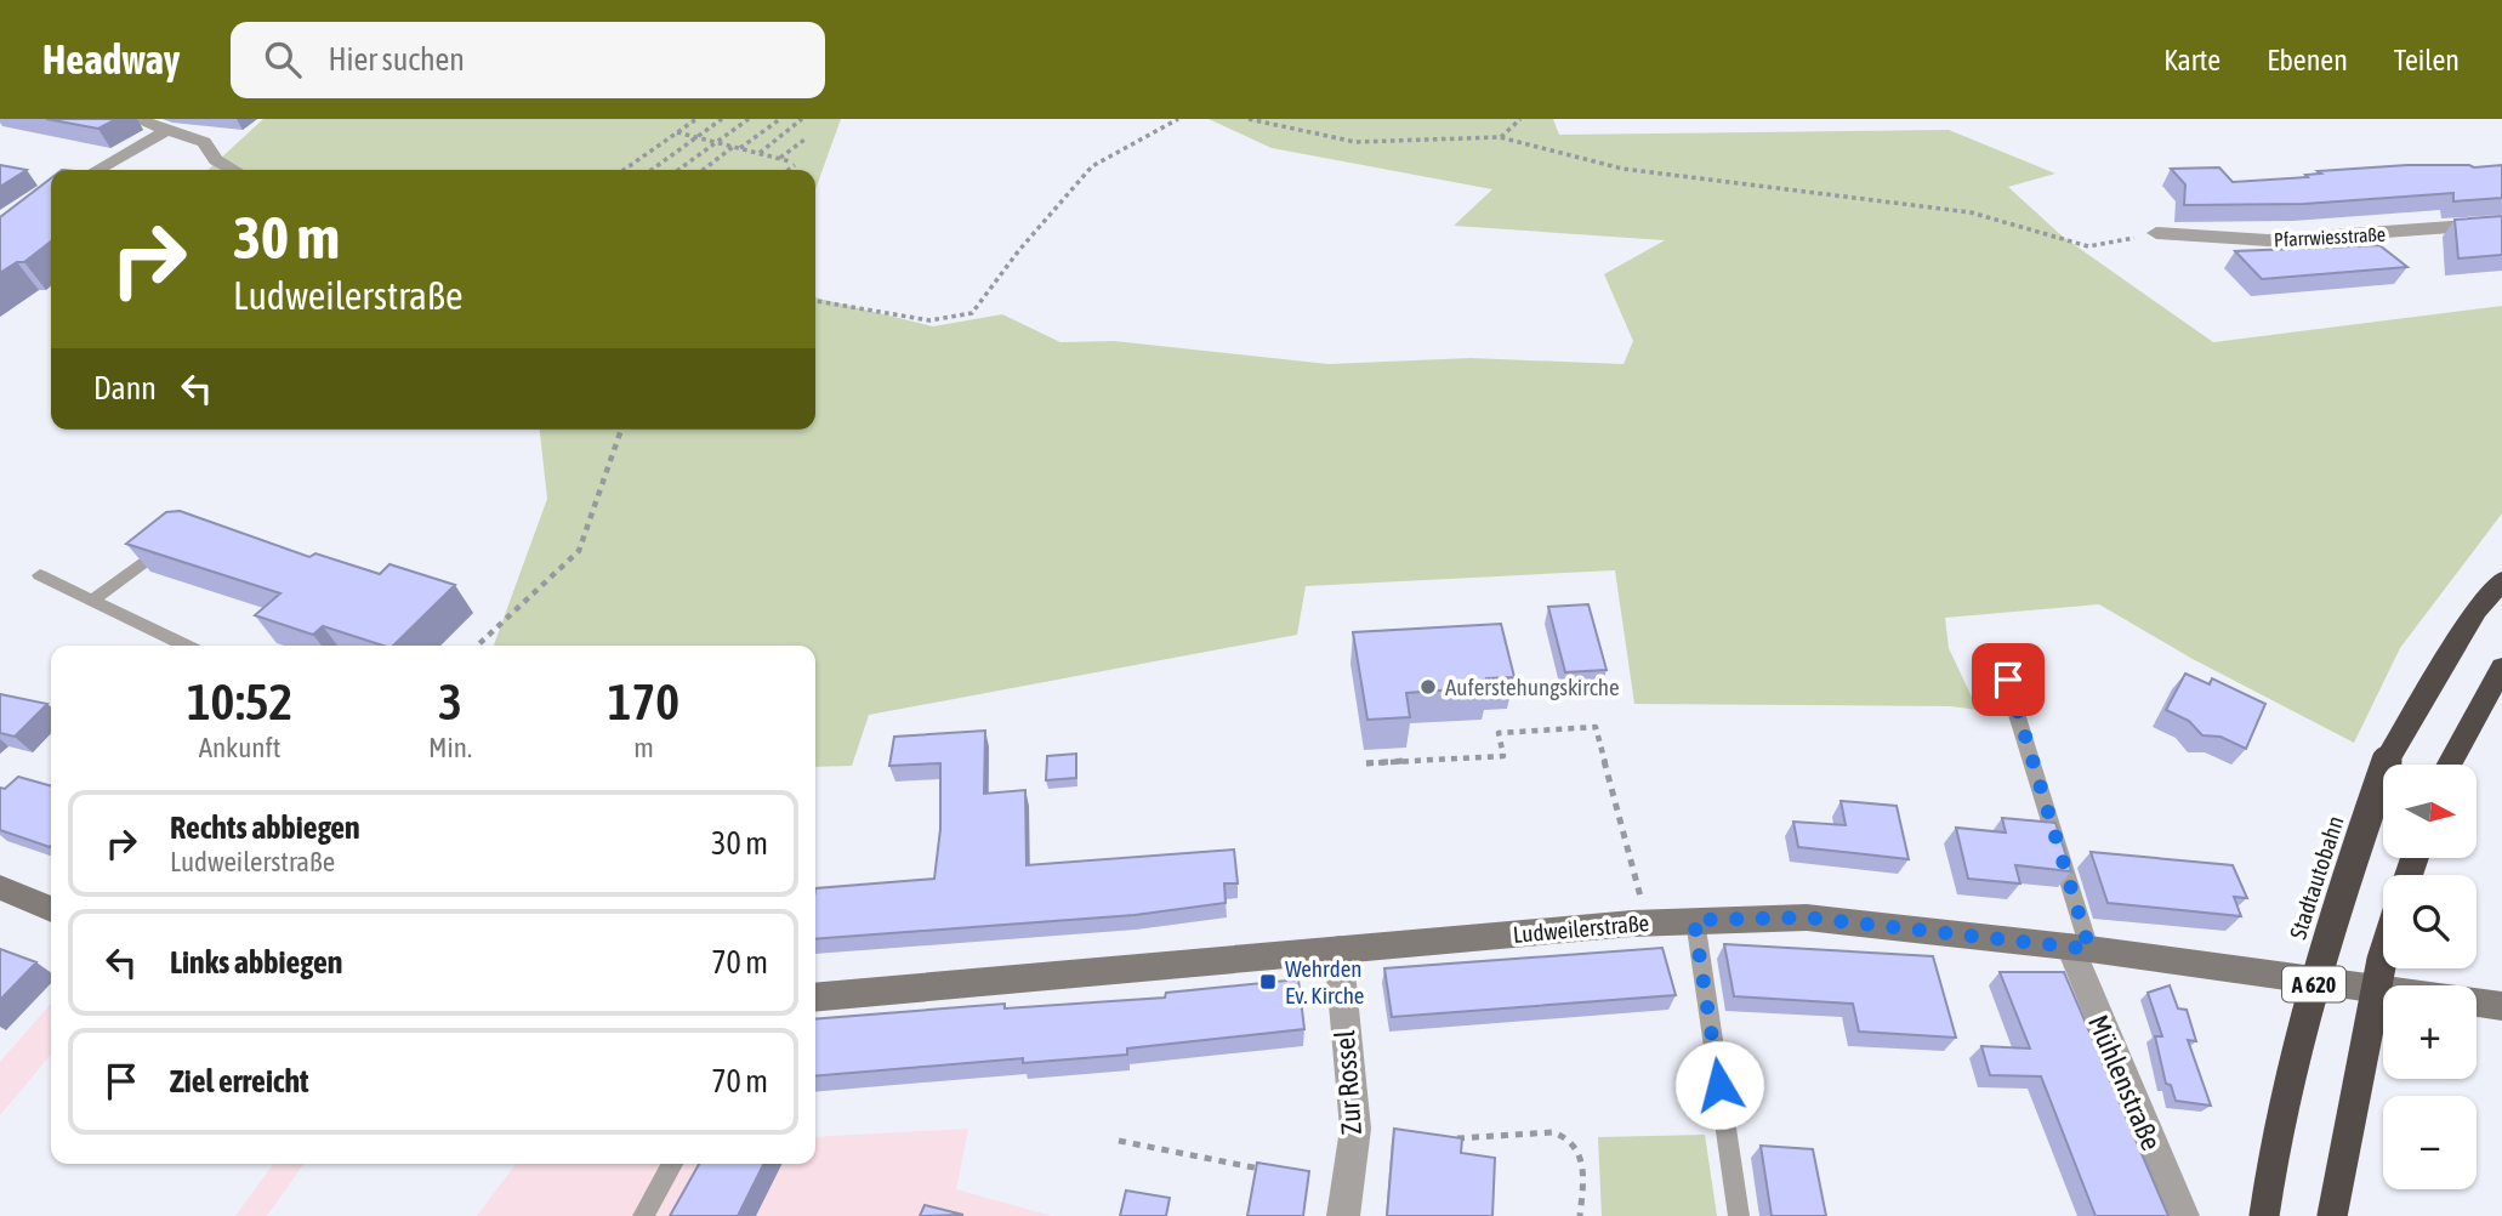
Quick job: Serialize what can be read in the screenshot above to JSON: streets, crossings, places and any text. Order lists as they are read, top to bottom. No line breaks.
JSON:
{"streets":{"highway":["Stadtautobahn","A 620"],"main road":["Ludweilerstraße"],"street":["Pfarrwiesstraße","Zur Rossel","Mühlenstraße"]},"crossings":[["Ludweilerstraße","Zur Rossel"],["Ludweilerstraße","Mühlenstraße"]],"places":{"other":["Auferstehungskirche"],"transit":["Wehrden Ev. Kirche"]},"north":"right","page":{"header":"Headway","search":"Hier suchen","nav":["Karte","Ebenen","Teilen"],"turn":["30 m","Ludweilerstraße"],"then":"Dann","eta":["10:52","Ankunft","3","Min.","170","m"],"map_buttons":["+","−"],"list":[{"name":"Rechts abbiegen","note":"Ludweilerstraße","value":"30 m"},{"name":"Links abbiegen","value":"70 m"},{"name":"Ziel erreicht","value":"70 m"}]}}
